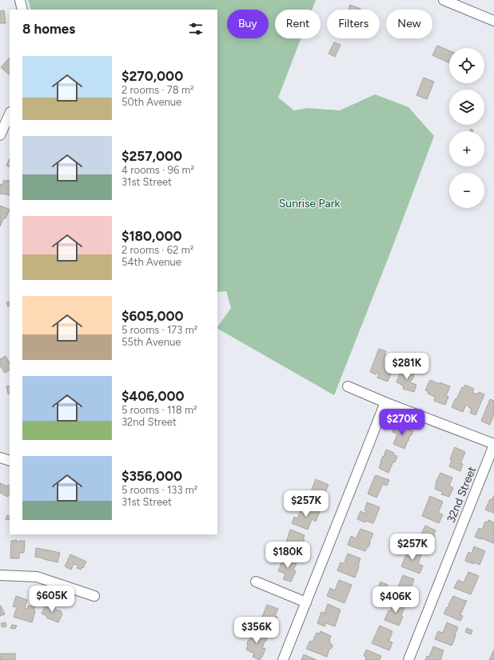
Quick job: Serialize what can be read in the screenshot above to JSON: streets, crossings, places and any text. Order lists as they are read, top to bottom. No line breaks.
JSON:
{"streets":{"street":["32nd Street"]},"parks":["Sunrise Park"],"page":{"chip":["Buy","Rent","Filters","New"],"heading":"8 homes","map_buttons":["+","−"],"list":[{"name":"$270,000","note":"2 rooms · 78 m² · 50th Avenue"},{"name":"$257,000","note":"4 rooms · 96 m² · 31st Street"},{"name":"$180,000","note":"2 rooms · 62 m² · 54th Avenue"},{"name":"$605,000","note":"5 rooms · 173 m² · 55th Avenue"},{"name":"$406,000","note":"5 rooms · 118 m² · 32nd Street"},{"name":"$356,000","note":"5 rooms · 133 m² · 31st Street"}],"price":["$281K","$270K","$257K","$257K","$180K","$605K","$406K","$356K"]}}
